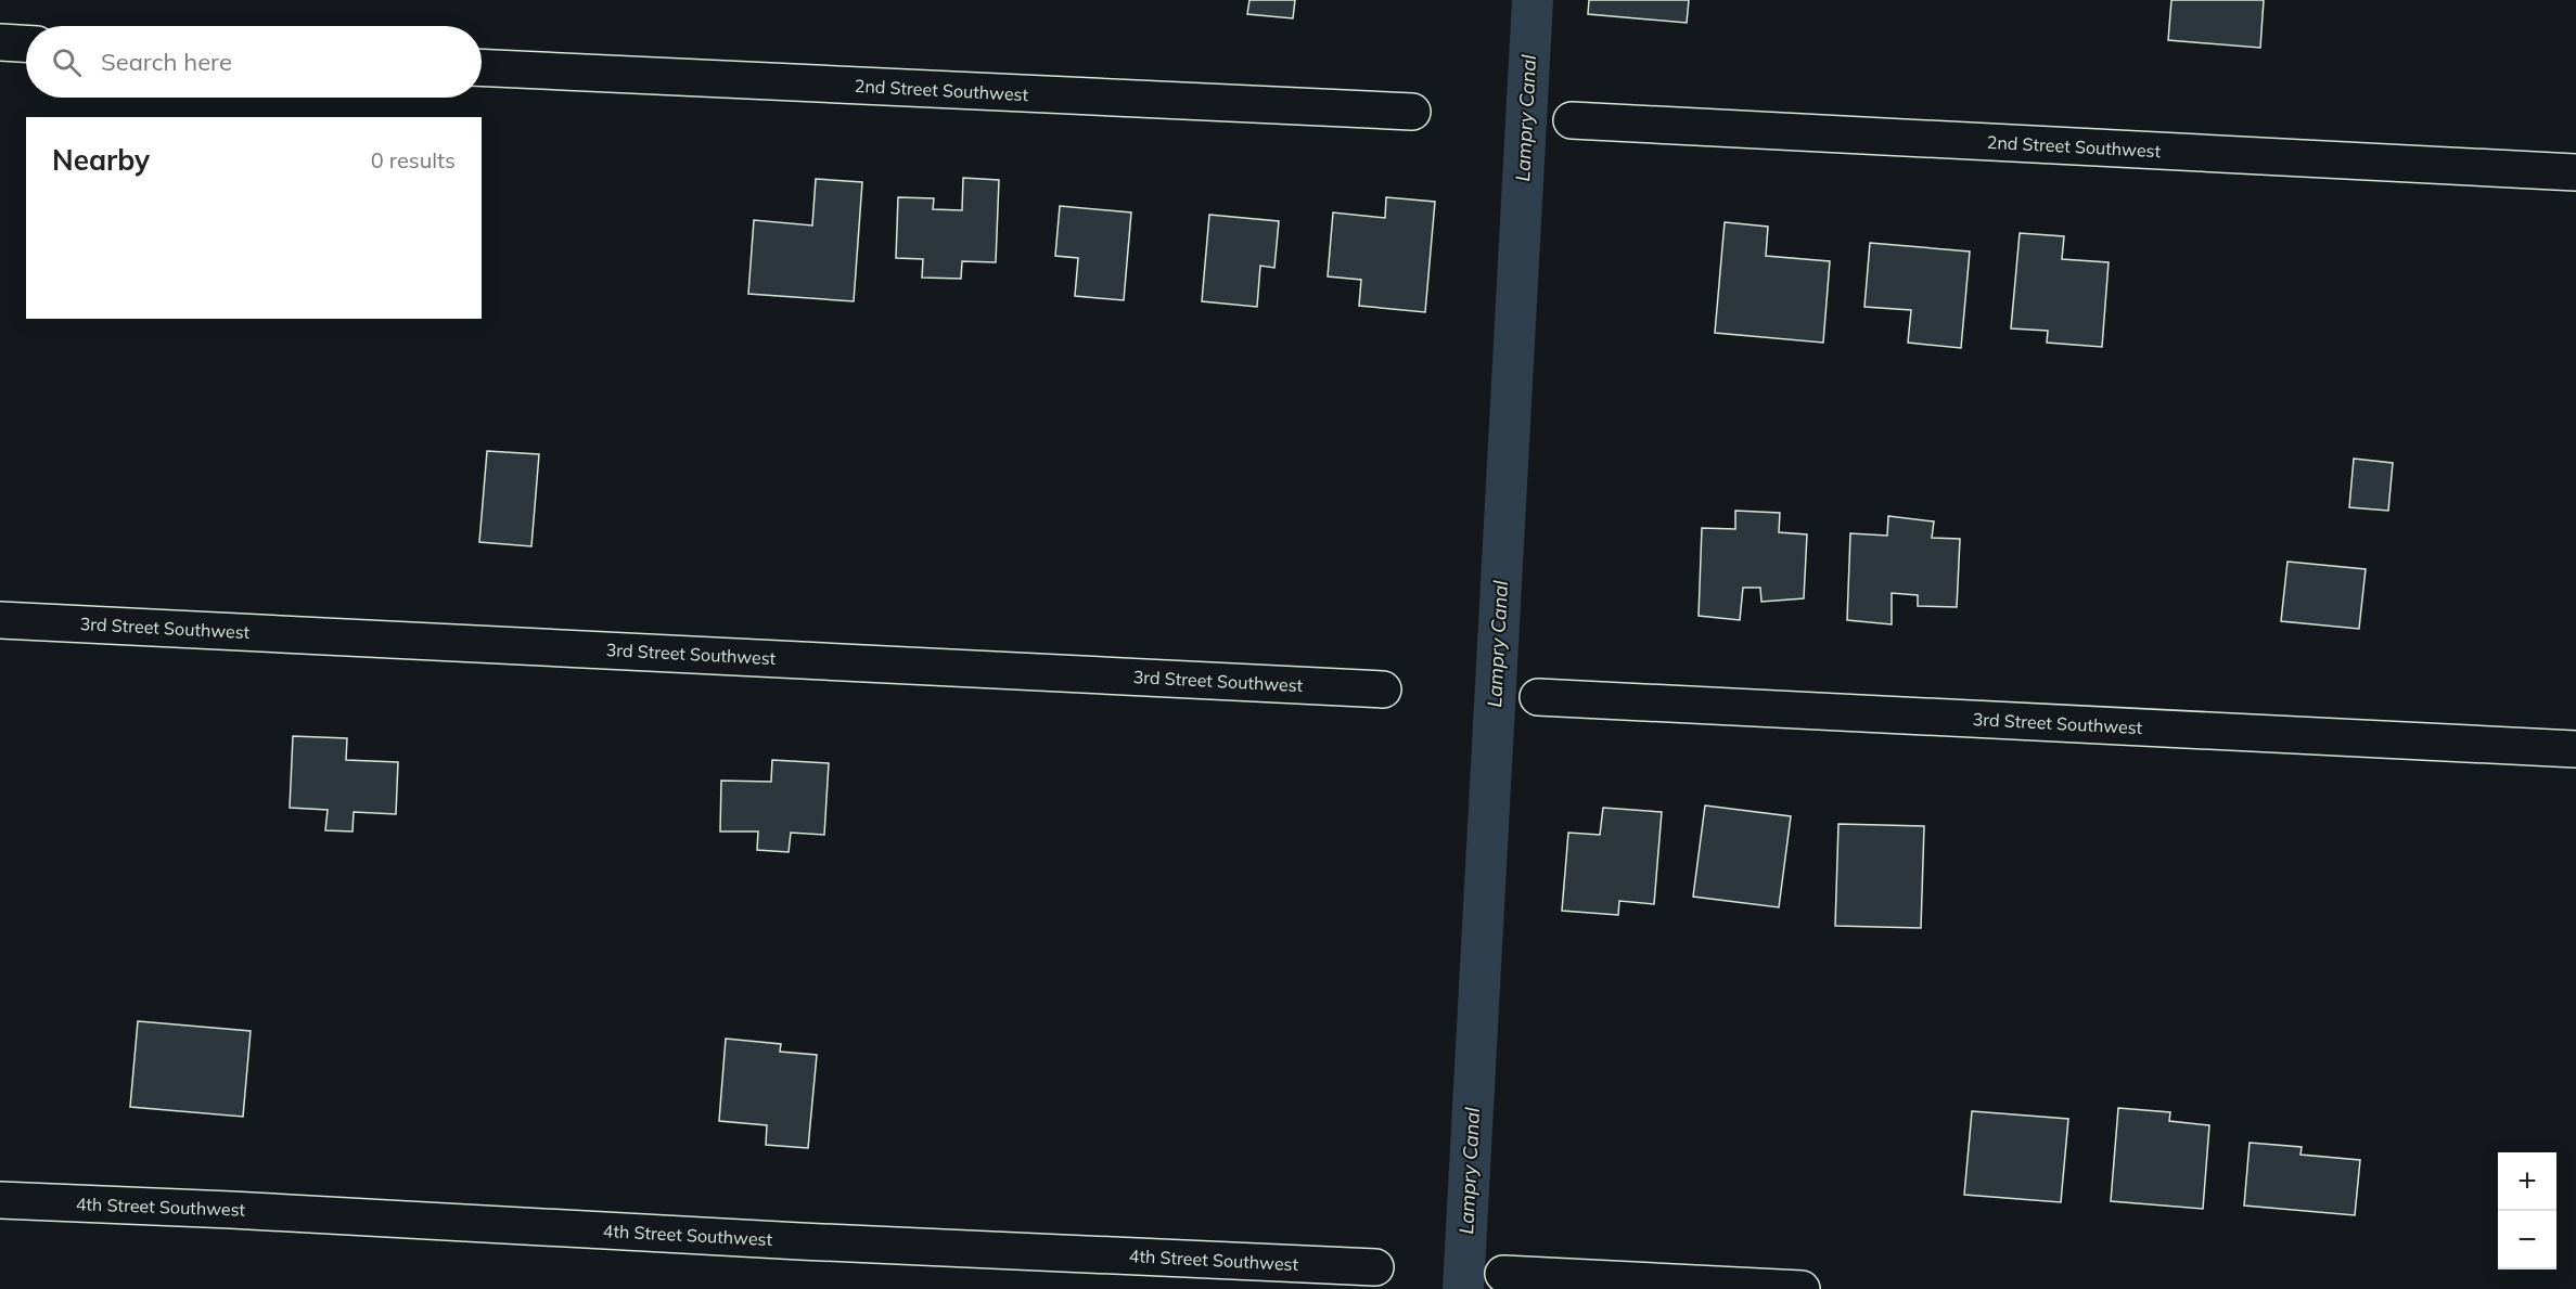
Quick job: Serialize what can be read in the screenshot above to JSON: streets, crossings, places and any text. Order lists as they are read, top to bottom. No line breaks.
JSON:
{"streets":{"street":["2nd Street Southwest","3rd Street Southwest","4th Street Southwest"]},"water":["Lampry Canal"],"page":{"search":"Search here","heading":["Nearby","0 results"],"map_buttons":["+","−"]}}
